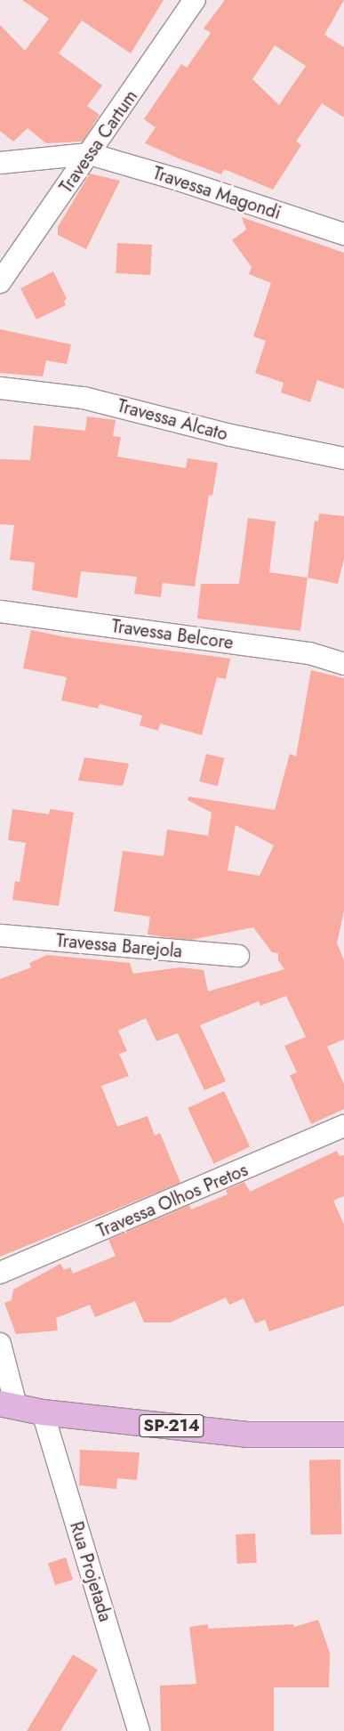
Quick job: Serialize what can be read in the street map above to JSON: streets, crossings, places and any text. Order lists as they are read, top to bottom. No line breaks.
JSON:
{"streets":{"main road":["SP-214"],"street":["Travessa Cartum","Travessa Magondi","Travessa Alcato","Travessa Belcore","Travessa Barejola","Travessa Olhos Pretos","Rua Projetada"]},"crossings":[["Travessa Cartum","Travessa Magondi"],["SP-214","Rua Projetada"]]}
